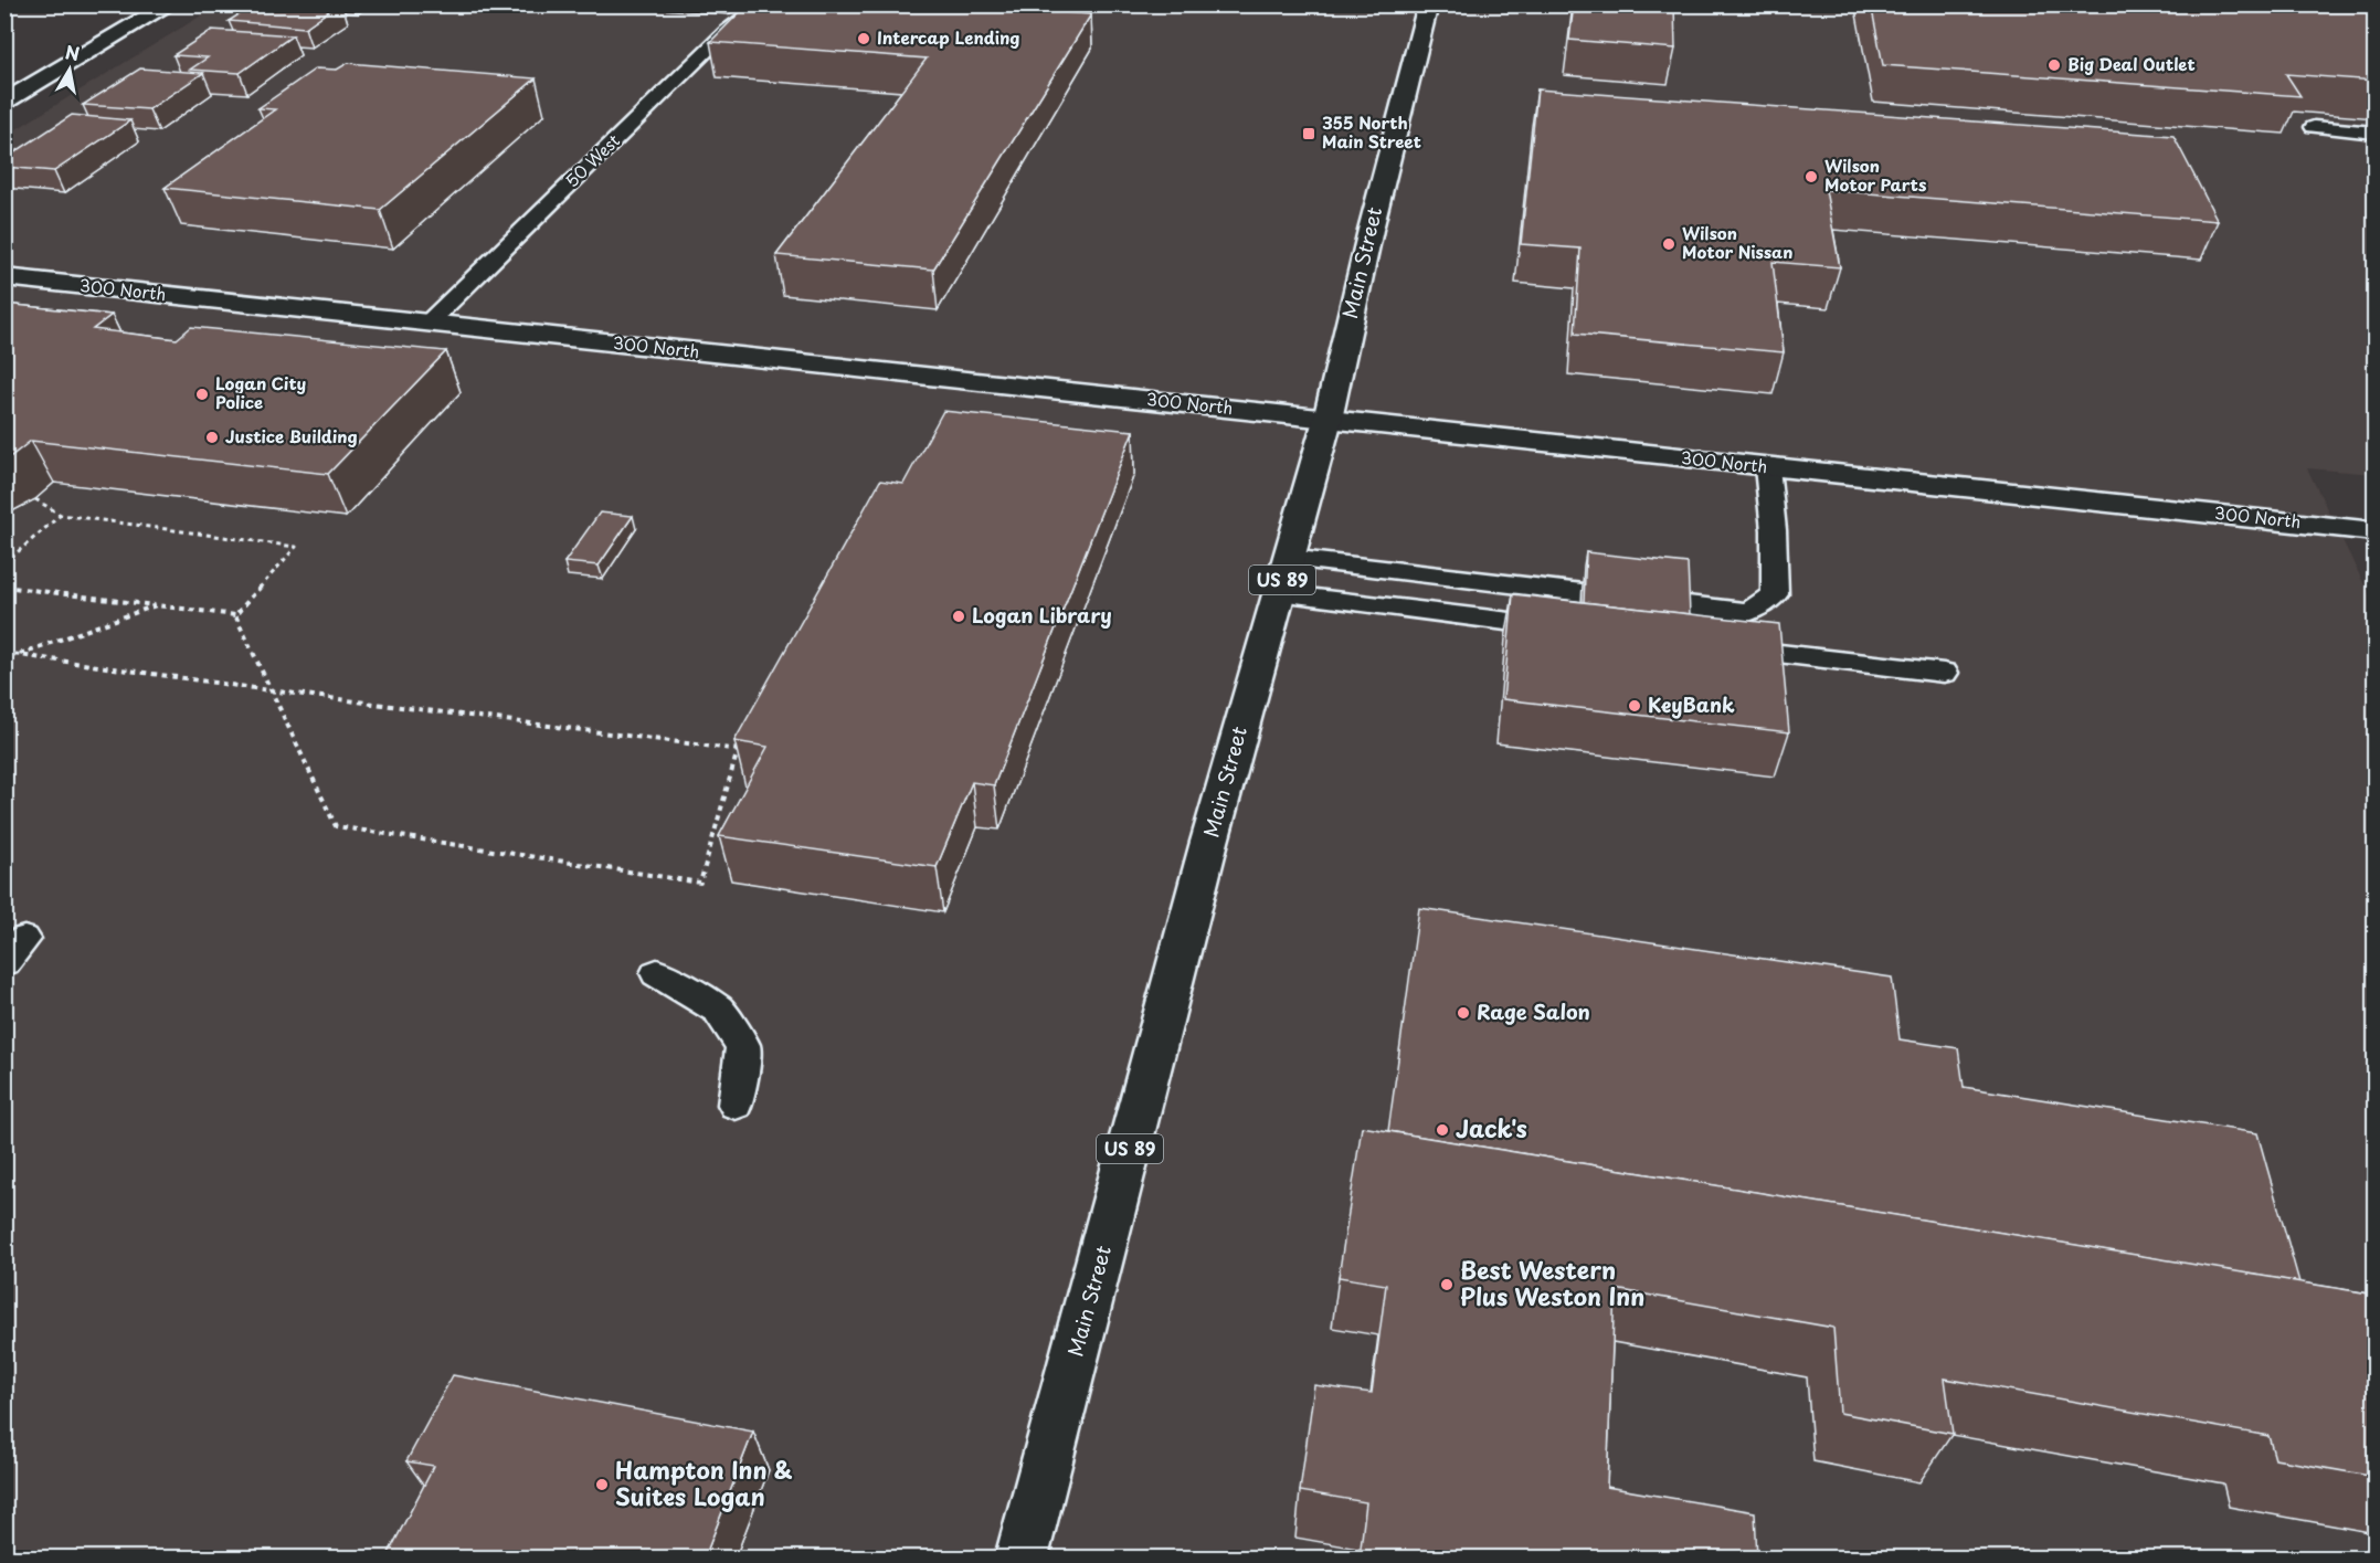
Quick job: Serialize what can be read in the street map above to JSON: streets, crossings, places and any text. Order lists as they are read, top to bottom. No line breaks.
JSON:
{"streets":{"street":["Main Street","300 North","US 89"],"lane":["50 West"]},"crossings":[["50 West","300 North"],["Main Street","300 North"]],"places":{"other":["Intercap Lending","Big Deal Outlet","Wilson Motor Parts","Wilson Motor Nissan","Logan City Police","Justice Building","Logan Library","KeyBank","Rage Salon","Jack's","Best Western Plus Weston Inn","Hampton Inn & Suites Logan"],"transit":["355 North Main Street"]},"north":"top"}
